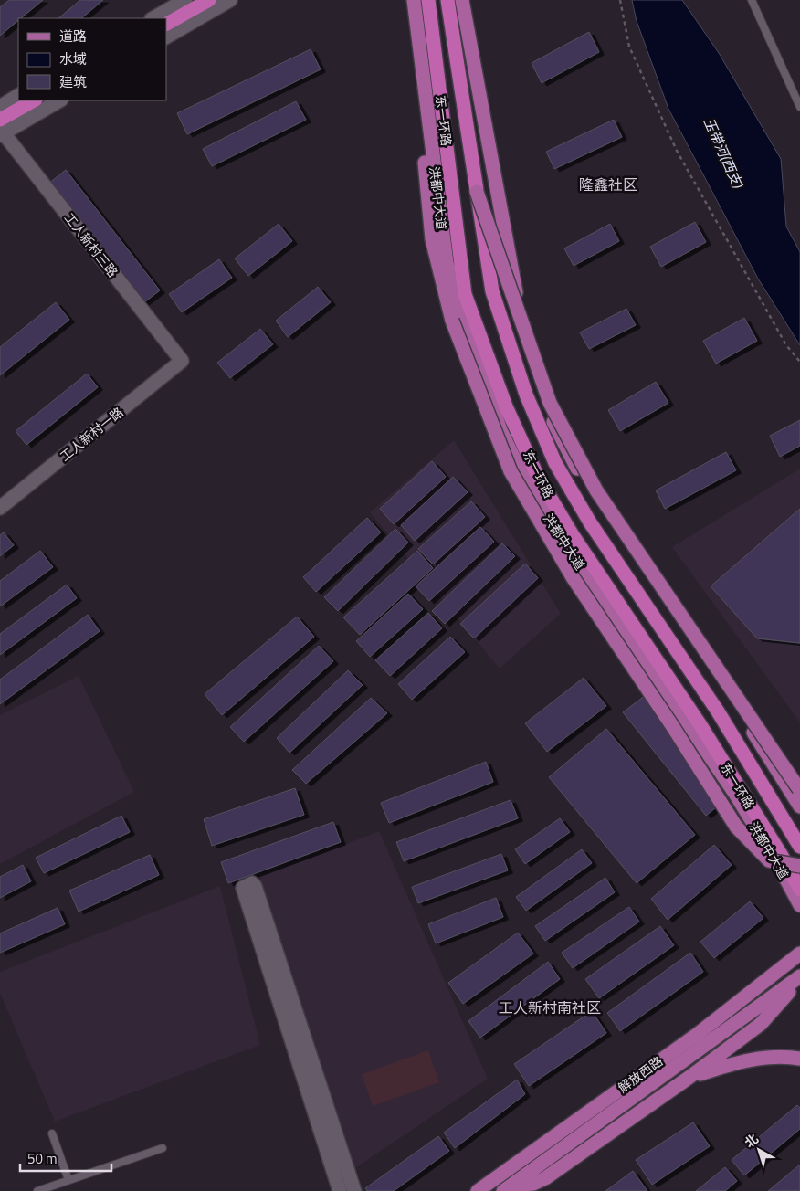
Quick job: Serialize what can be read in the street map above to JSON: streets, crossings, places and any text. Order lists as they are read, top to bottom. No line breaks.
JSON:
{"streets":{"highway":["东一环路"],"main road":["洪都中大道","解放西路"],"street":["工人新村三路","工人新村一路"]},"crossings":[["工人新村三路","工人新村一路"]],"districts":["隆鑫社区","工人新村南社区"],"water":["玉带河(西支)"],"legend":["道路","水域","建筑"],"scale_bar":"50 m","north":"top left"}
